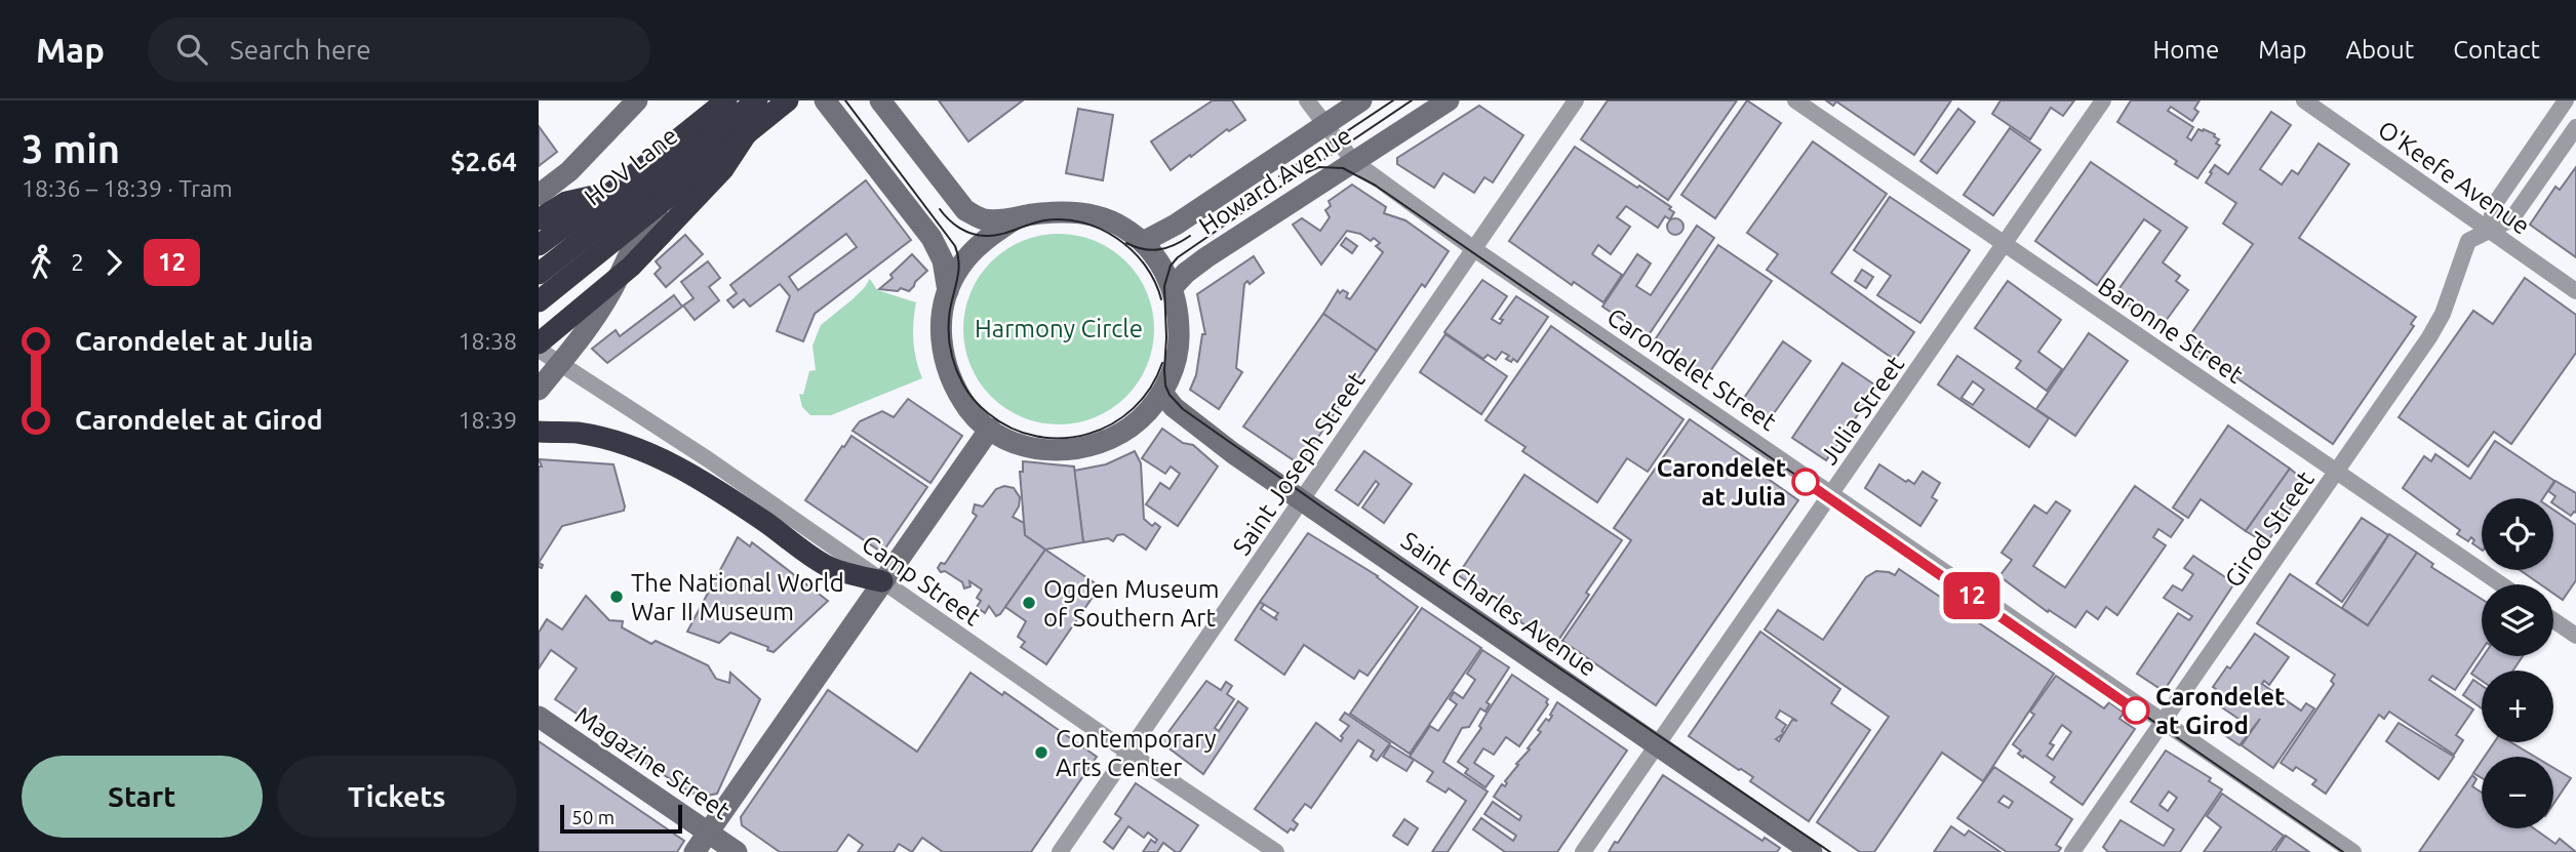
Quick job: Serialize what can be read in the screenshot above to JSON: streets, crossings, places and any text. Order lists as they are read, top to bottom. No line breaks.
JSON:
{"streets":{"highway":["HOV Lane"],"street":["O'Keefe Avenue","Howard Avenue","Baronne Street","Carondelet Street","Julia Street","Saint Joseph Street","Girod Street","Camp Street","Saint Charles Avenue","Magazine Street"]},"crossings":[["O'Keefe Avenue","Girod Street"],["Howard Avenue","Carondelet Street"],["Howard Avenue","Saint Charles Avenue"],["Baronne Street","Julia Street"],["Baronne Street","Girod Street"],["Carondelet Street","Julia Street"],["Carondelet Street","Saint Joseph Street"],["Carondelet Street","Girod Street"],["Julia Street","Saint Charles Avenue"],["Saint Joseph Street","Camp Street"],["Saint Joseph Street","Saint Charles Avenue"]],"parks":["Harmony Circle"],"places":["Carondelet at Julia","The National World War II Museum","Ogden Museum of Southern Art","Carondelet at Girod","Contemporary Arts Center"],"lines":["tram line 12"],"scale_bar":"50 m","page":{"header":"Map","search":"Search here","nav":["Home","Map","About","Contact"],"heading":["3 min","18:36 – 18:39 · Tram","$2.64"],"on_map":"12","legs":["2","12"],"list":[{"name":"Carondelet at Julia","value":"18:38"},{"name":"Carondelet at Girod","value":"18:39"}],"map_buttons":["+","−"],"buttons":["Start","Tickets"],"scale":"50 m"}}
